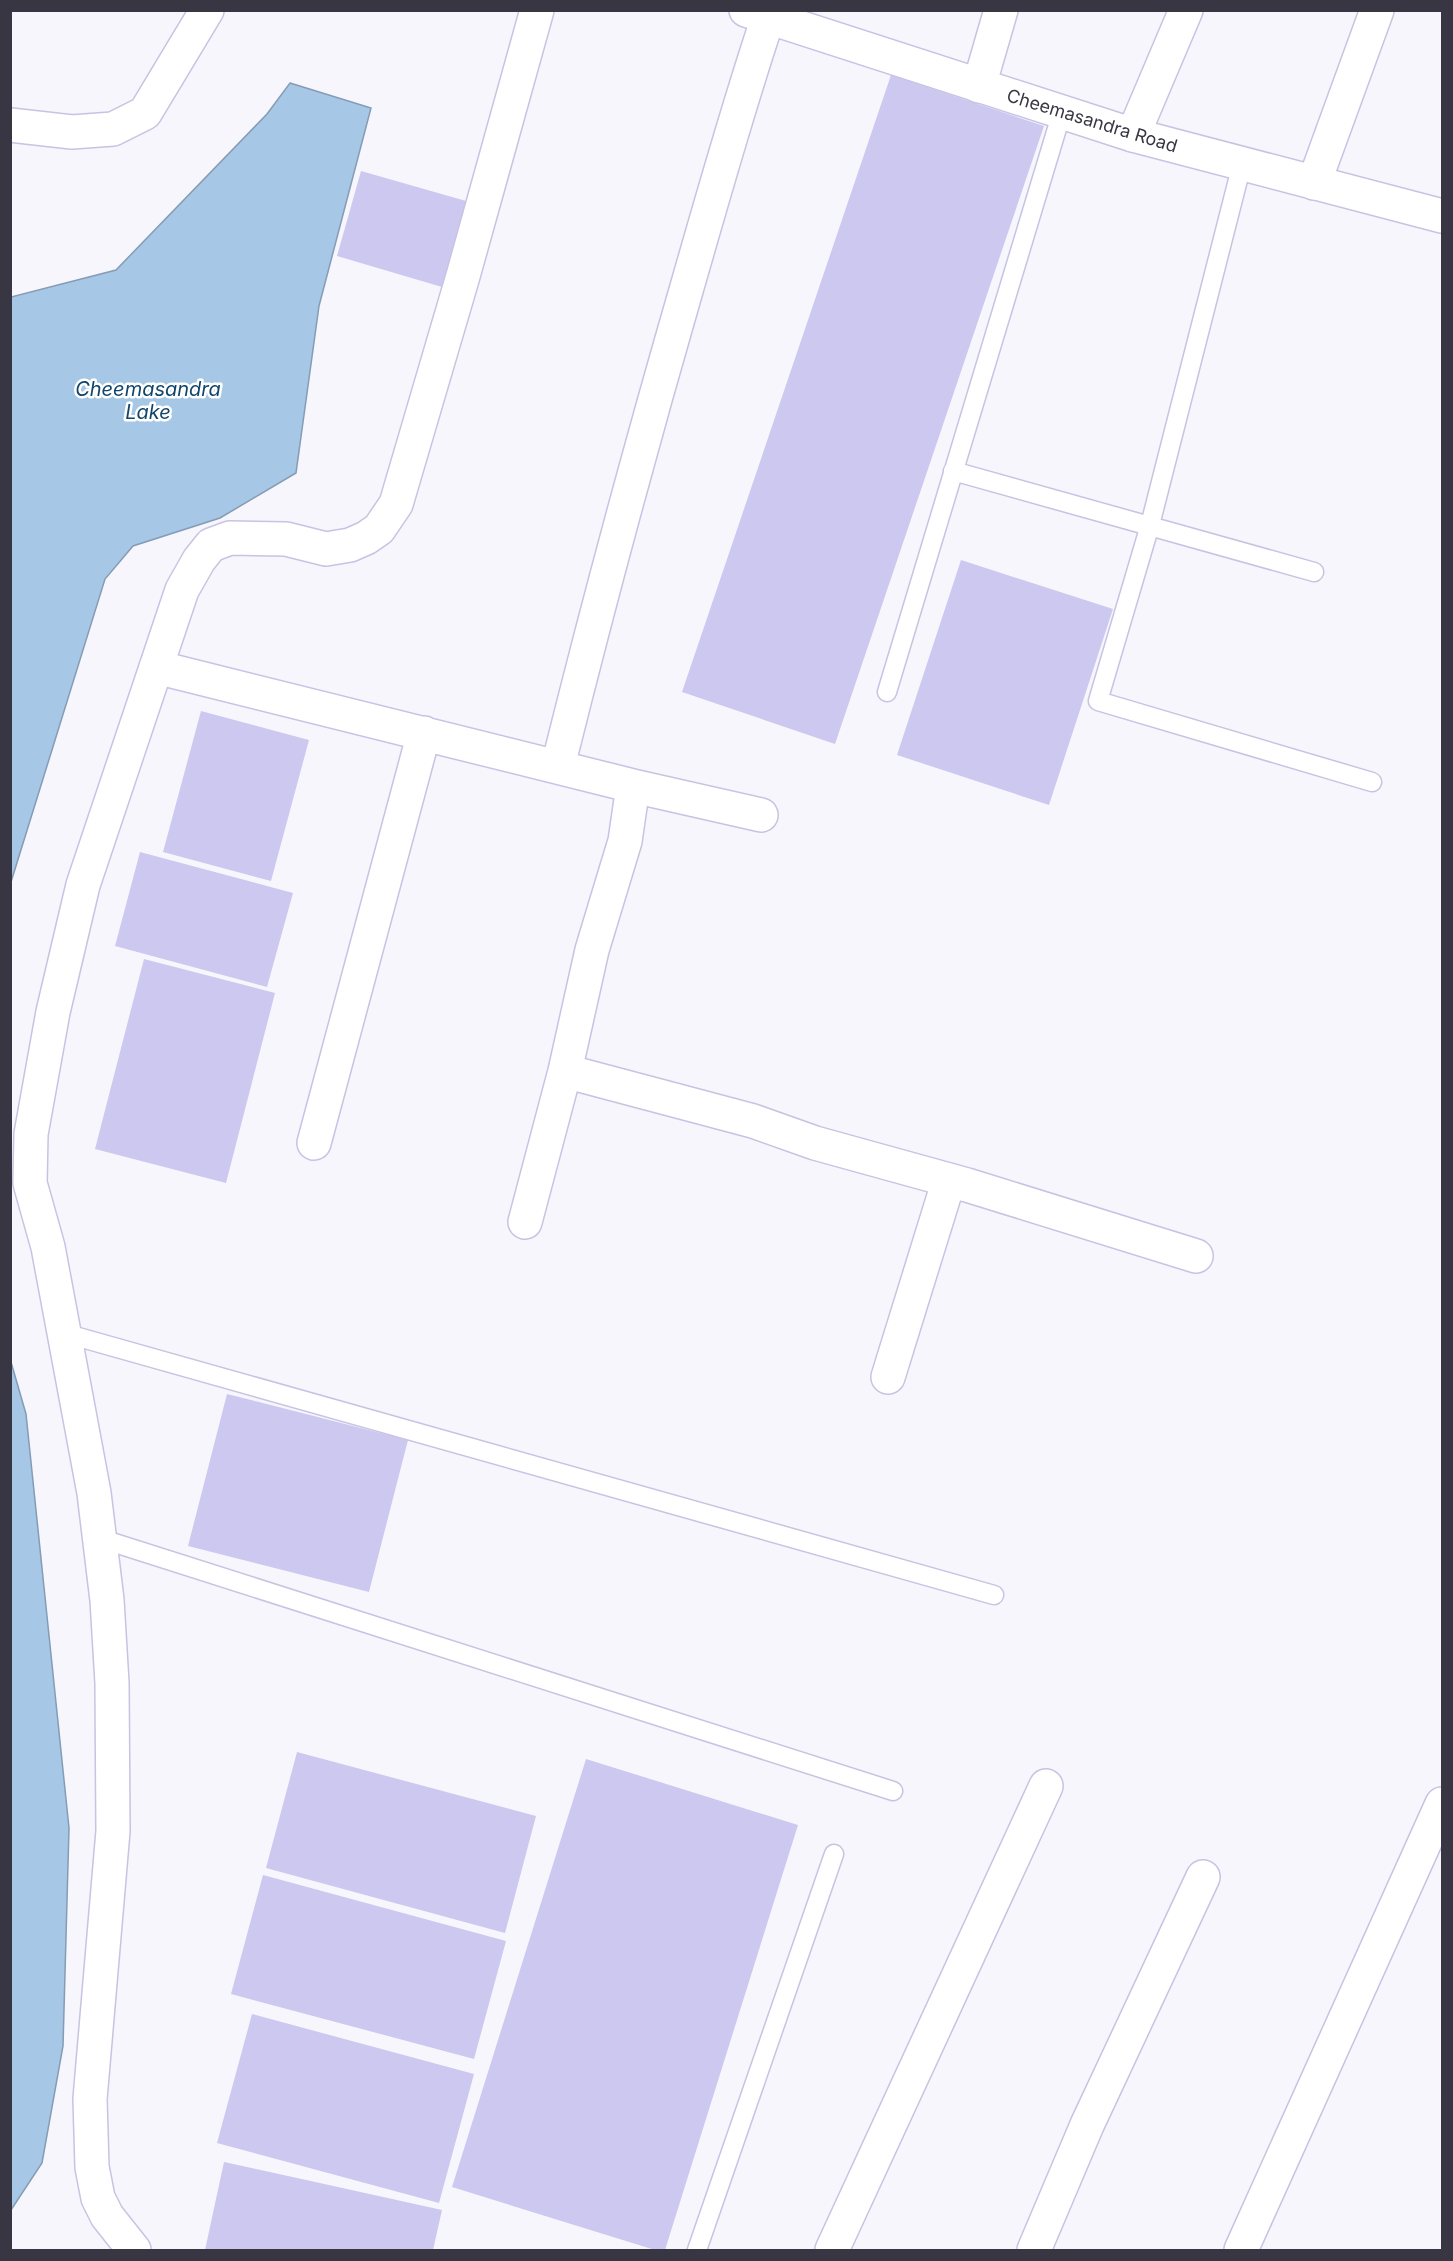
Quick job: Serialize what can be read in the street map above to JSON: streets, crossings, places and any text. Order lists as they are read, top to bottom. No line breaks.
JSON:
{"streets":{"street":["Cheemasandra Road"]},"water":["Cheemasandra Lake"]}
